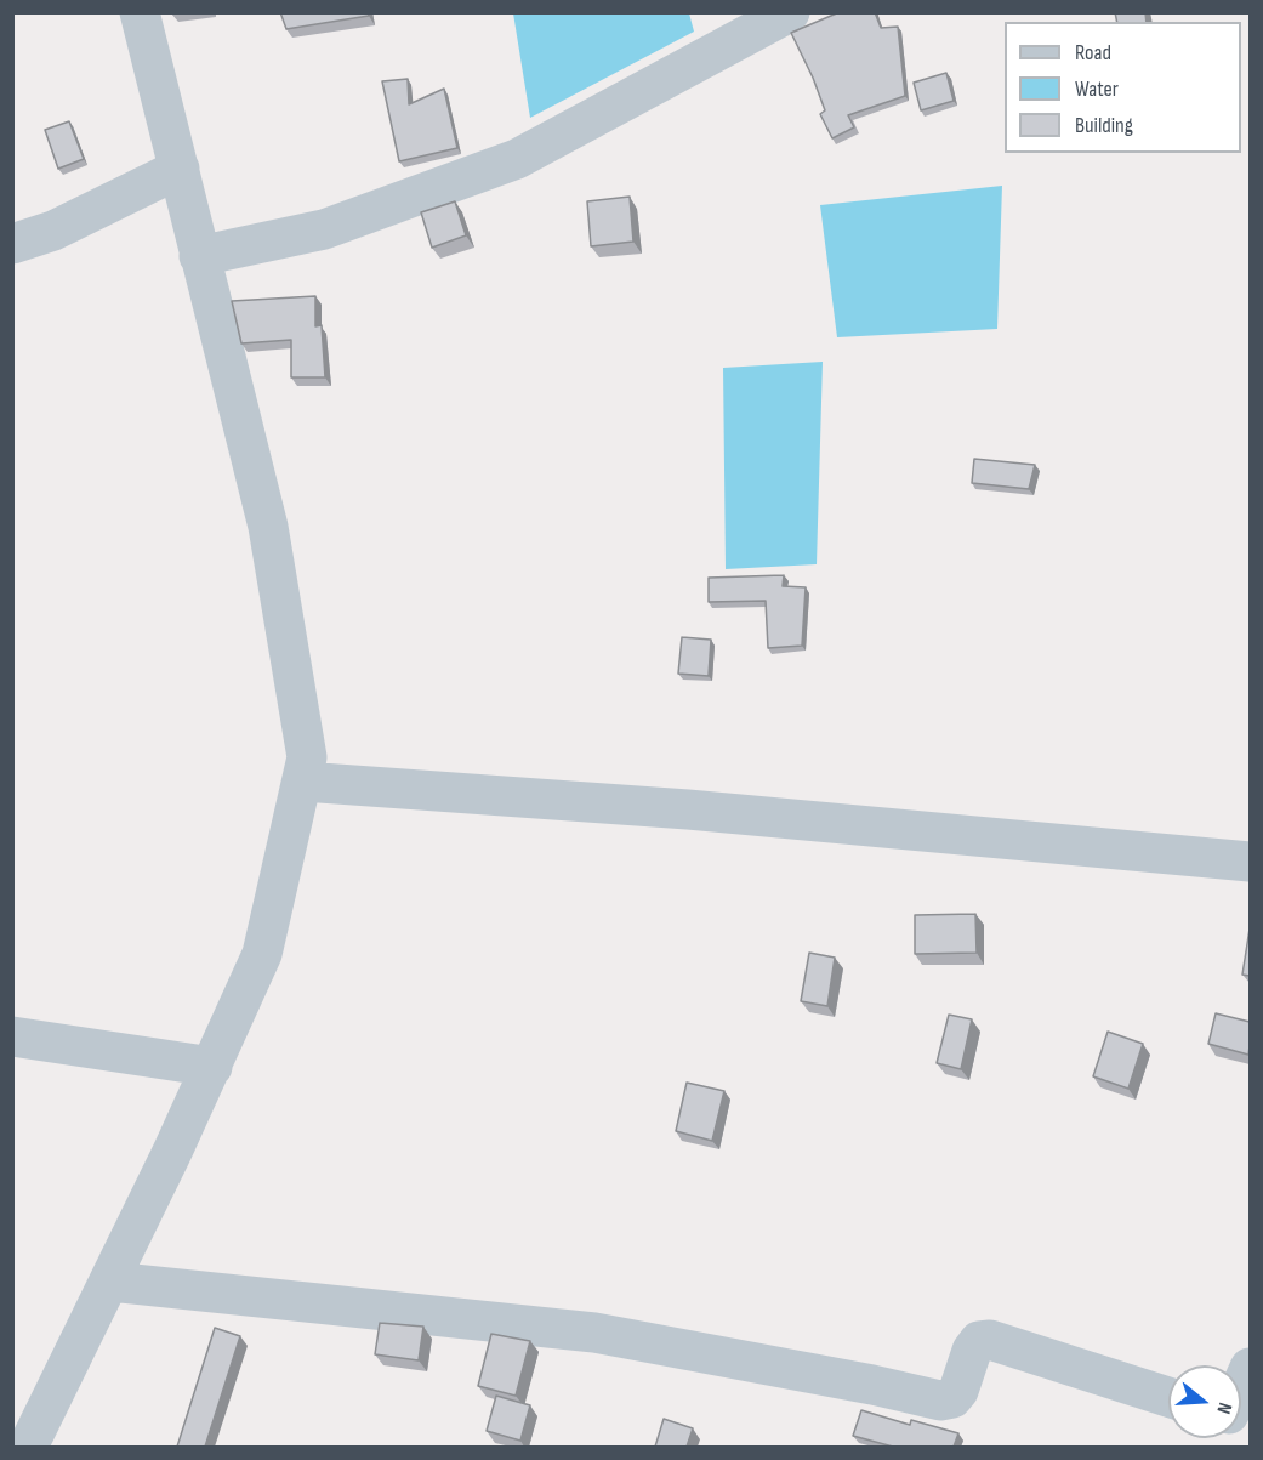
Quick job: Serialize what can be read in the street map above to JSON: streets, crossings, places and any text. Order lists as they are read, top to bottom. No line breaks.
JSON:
{"legend":["Road","Water","Building"],"north":"right"}
